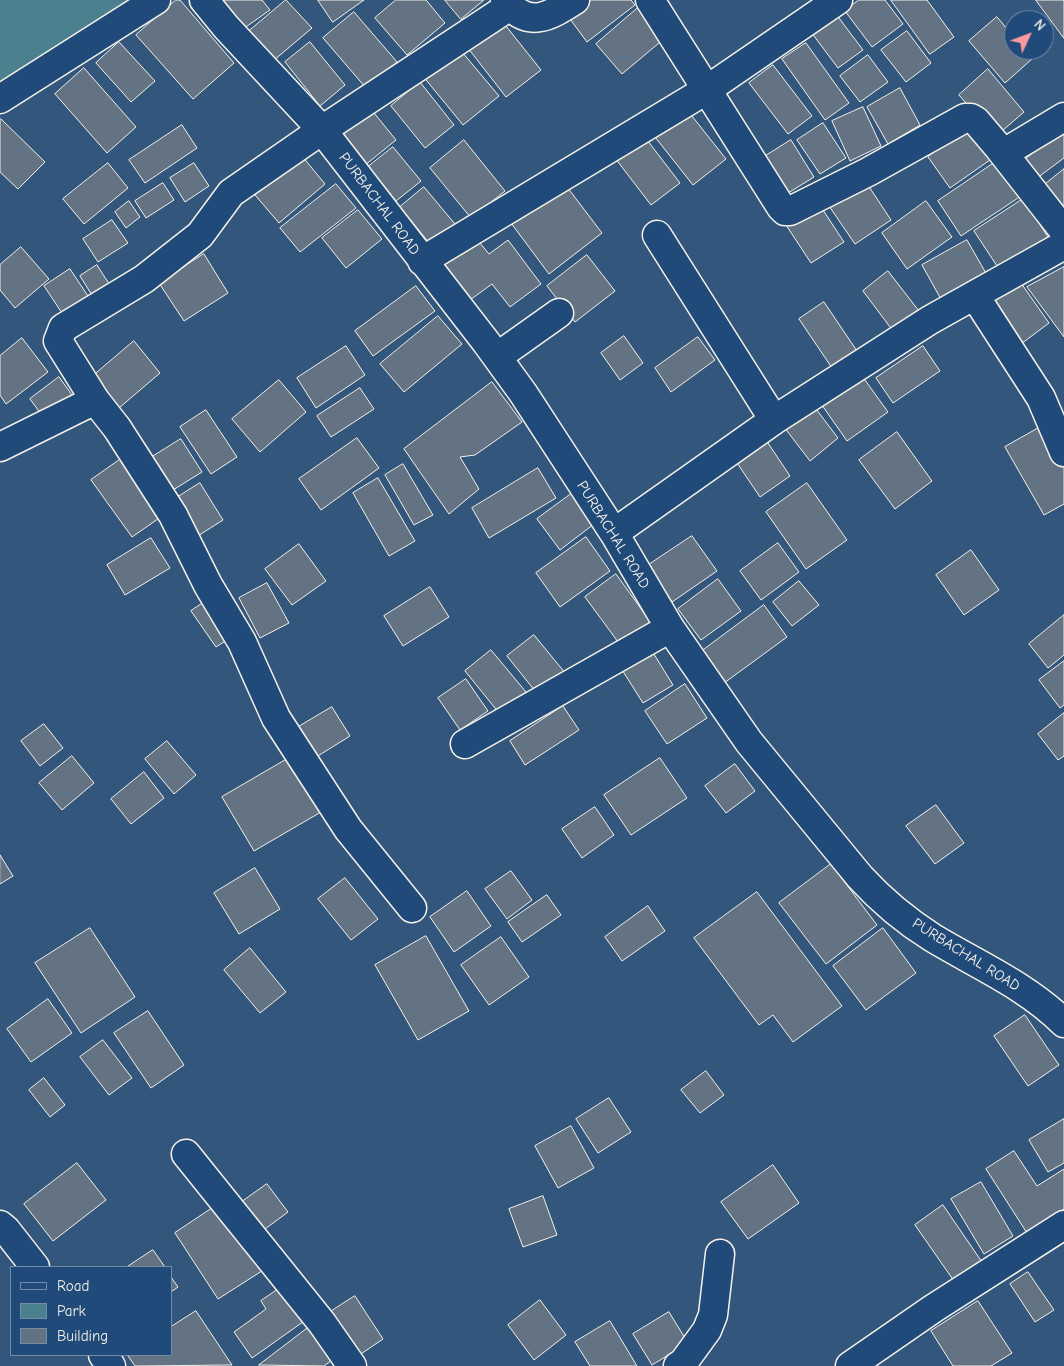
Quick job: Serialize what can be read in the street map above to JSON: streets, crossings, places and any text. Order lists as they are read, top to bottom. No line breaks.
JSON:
{"streets":{"street":["PURBACHAL ROAD"]},"legend":["Road","Park","Building"],"north":"top right"}
